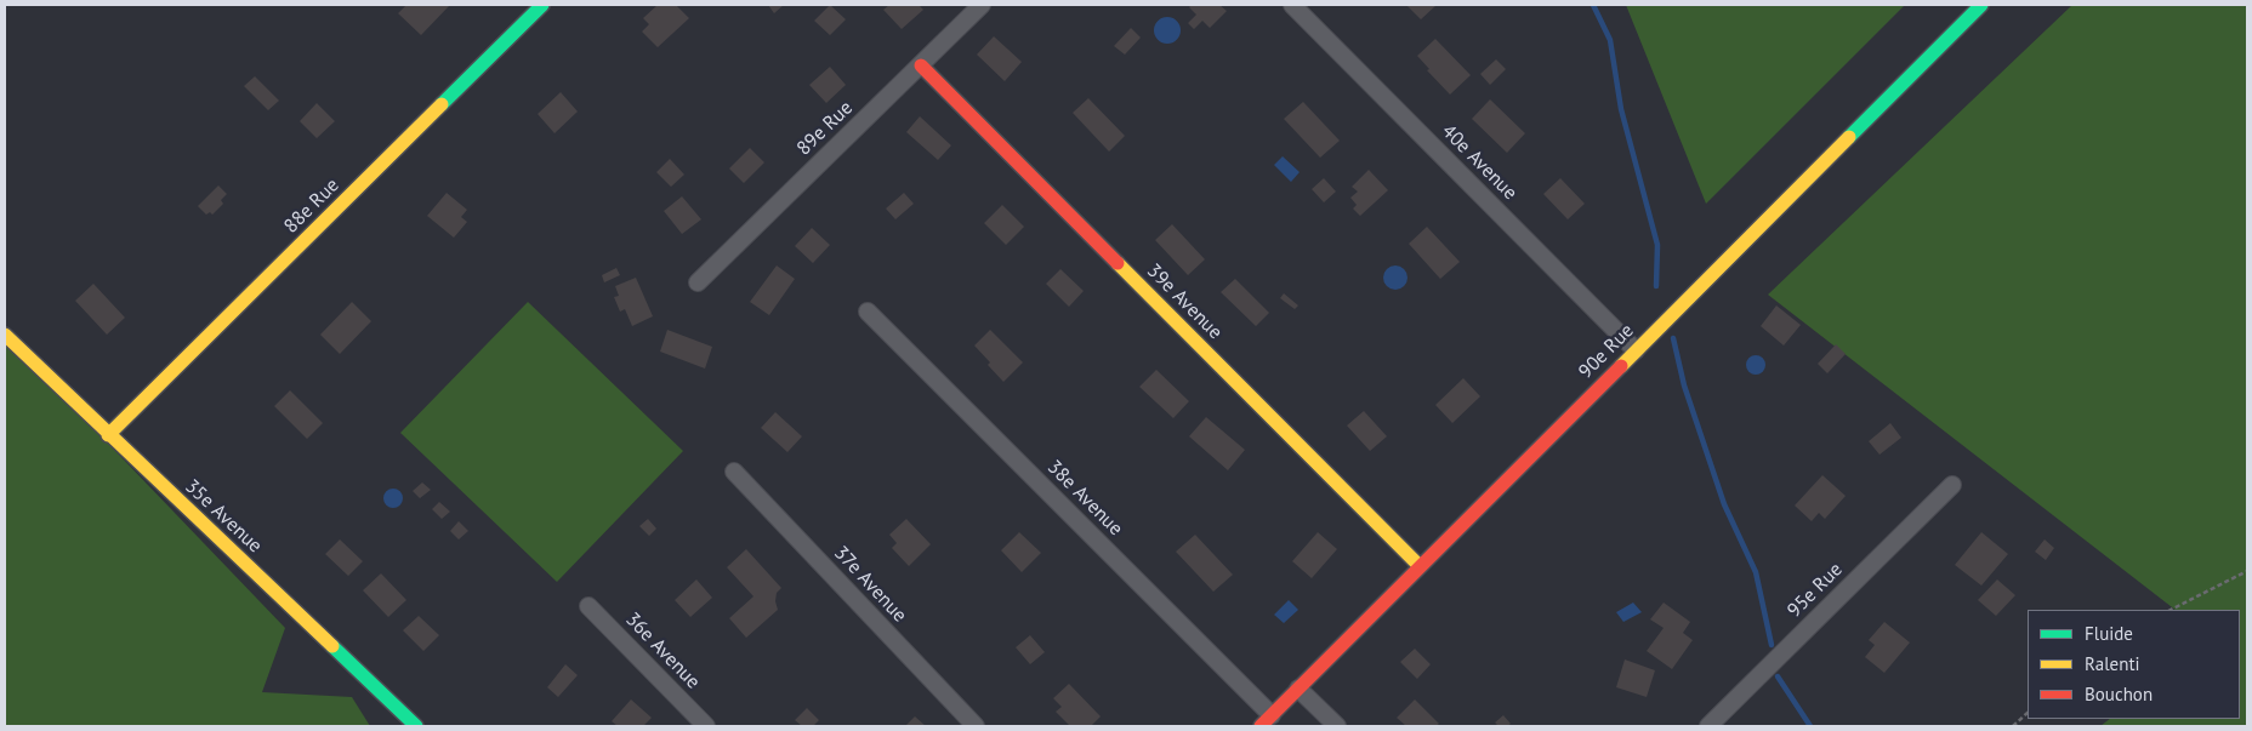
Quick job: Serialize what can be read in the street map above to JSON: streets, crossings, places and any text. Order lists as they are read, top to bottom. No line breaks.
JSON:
{"streets":{"street":["89e Rue","40e Avenue","88e Rue","39e Avenue","90e Rue","38e Avenue","35e Avenue","37e Avenue","95e Rue","36e Avenue"]},"crossings":[["89e Rue","39e Avenue"],["40e Avenue","90e Rue"],["88e Rue","35e Avenue"],["39e Avenue","90e Rue"],["90e Rue","38e Avenue"]],"legend":["Fluide","Ralenti","Bouchon"]}
